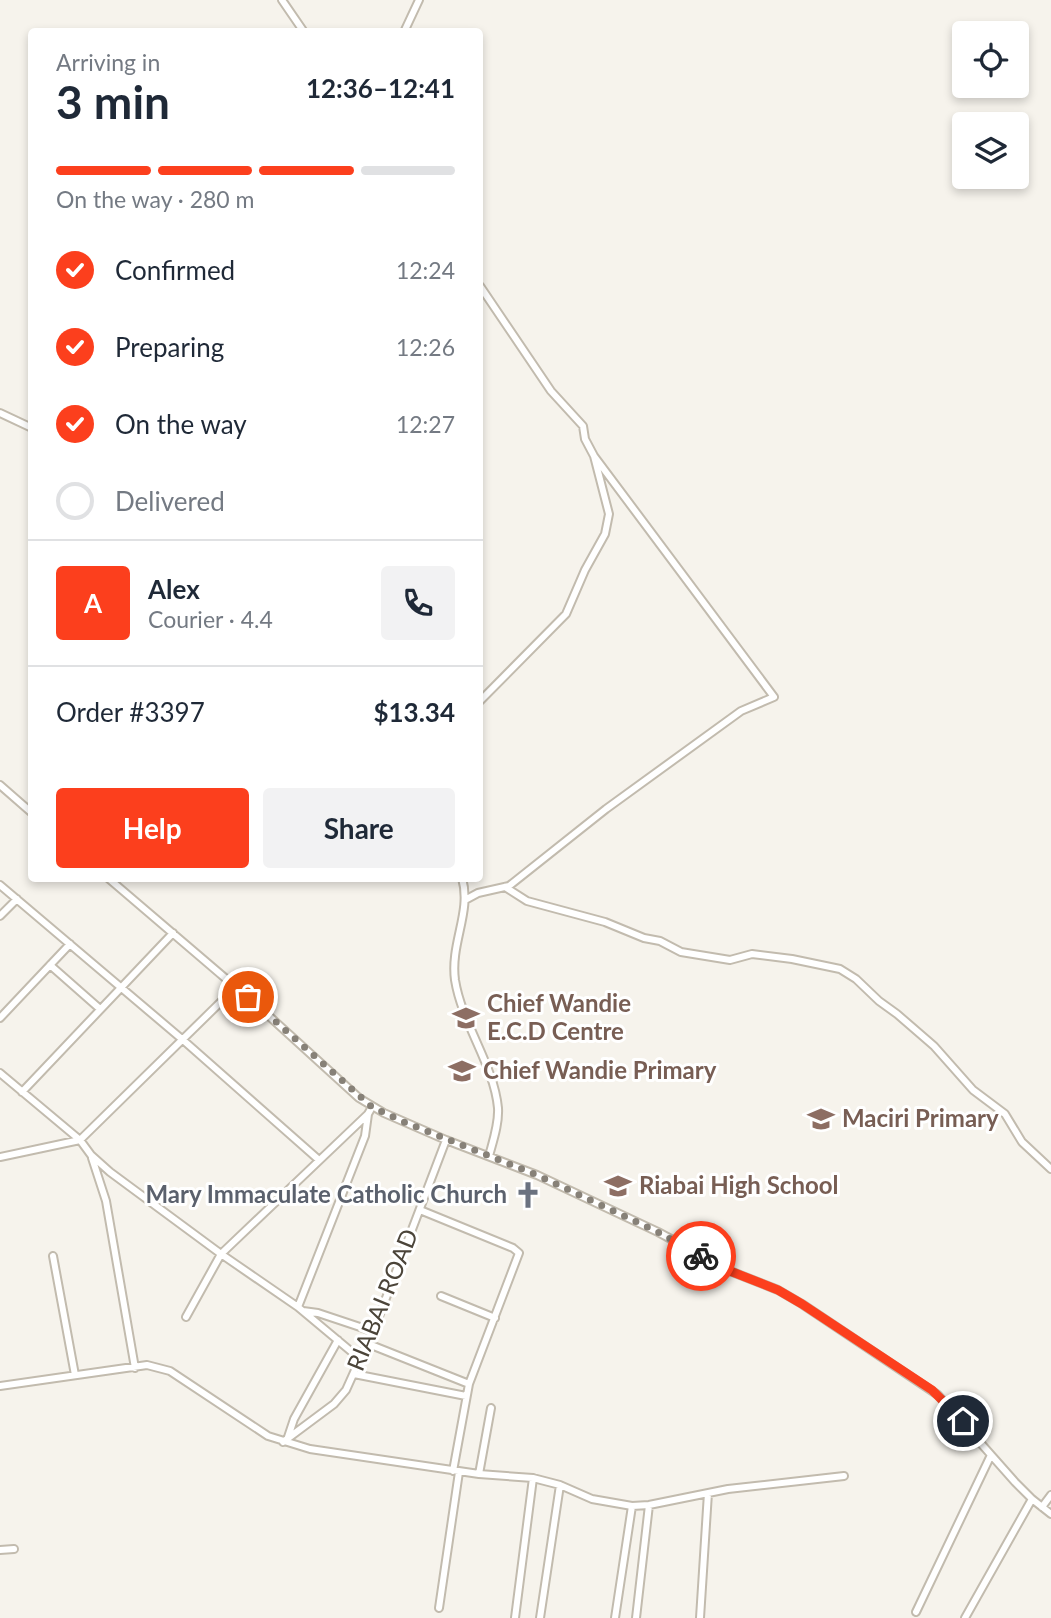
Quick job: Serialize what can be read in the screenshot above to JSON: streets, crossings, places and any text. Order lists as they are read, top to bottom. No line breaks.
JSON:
{"streets":{"street":["RIABAI ROAD"]},"places":{"school or university":["Chief Wandie E.C.D Centre","Chief Wandie Primary","Maciri Primary","Riabai High School"],"church":["Mary Immaculate Catholic Church"]},"page":{"heading":["3 min","Arriving in","12:36–12:41"],"panel":["Alex","Courier · 4.4","Order #3397","$13.34"],"bar":"On the way · 280 m","list":[["Confirmed","12:24"],["Preparing","12:26"],["On the way","12:27"],"Delivered"],"round":"A","buttons":["Help","Share"]}}
